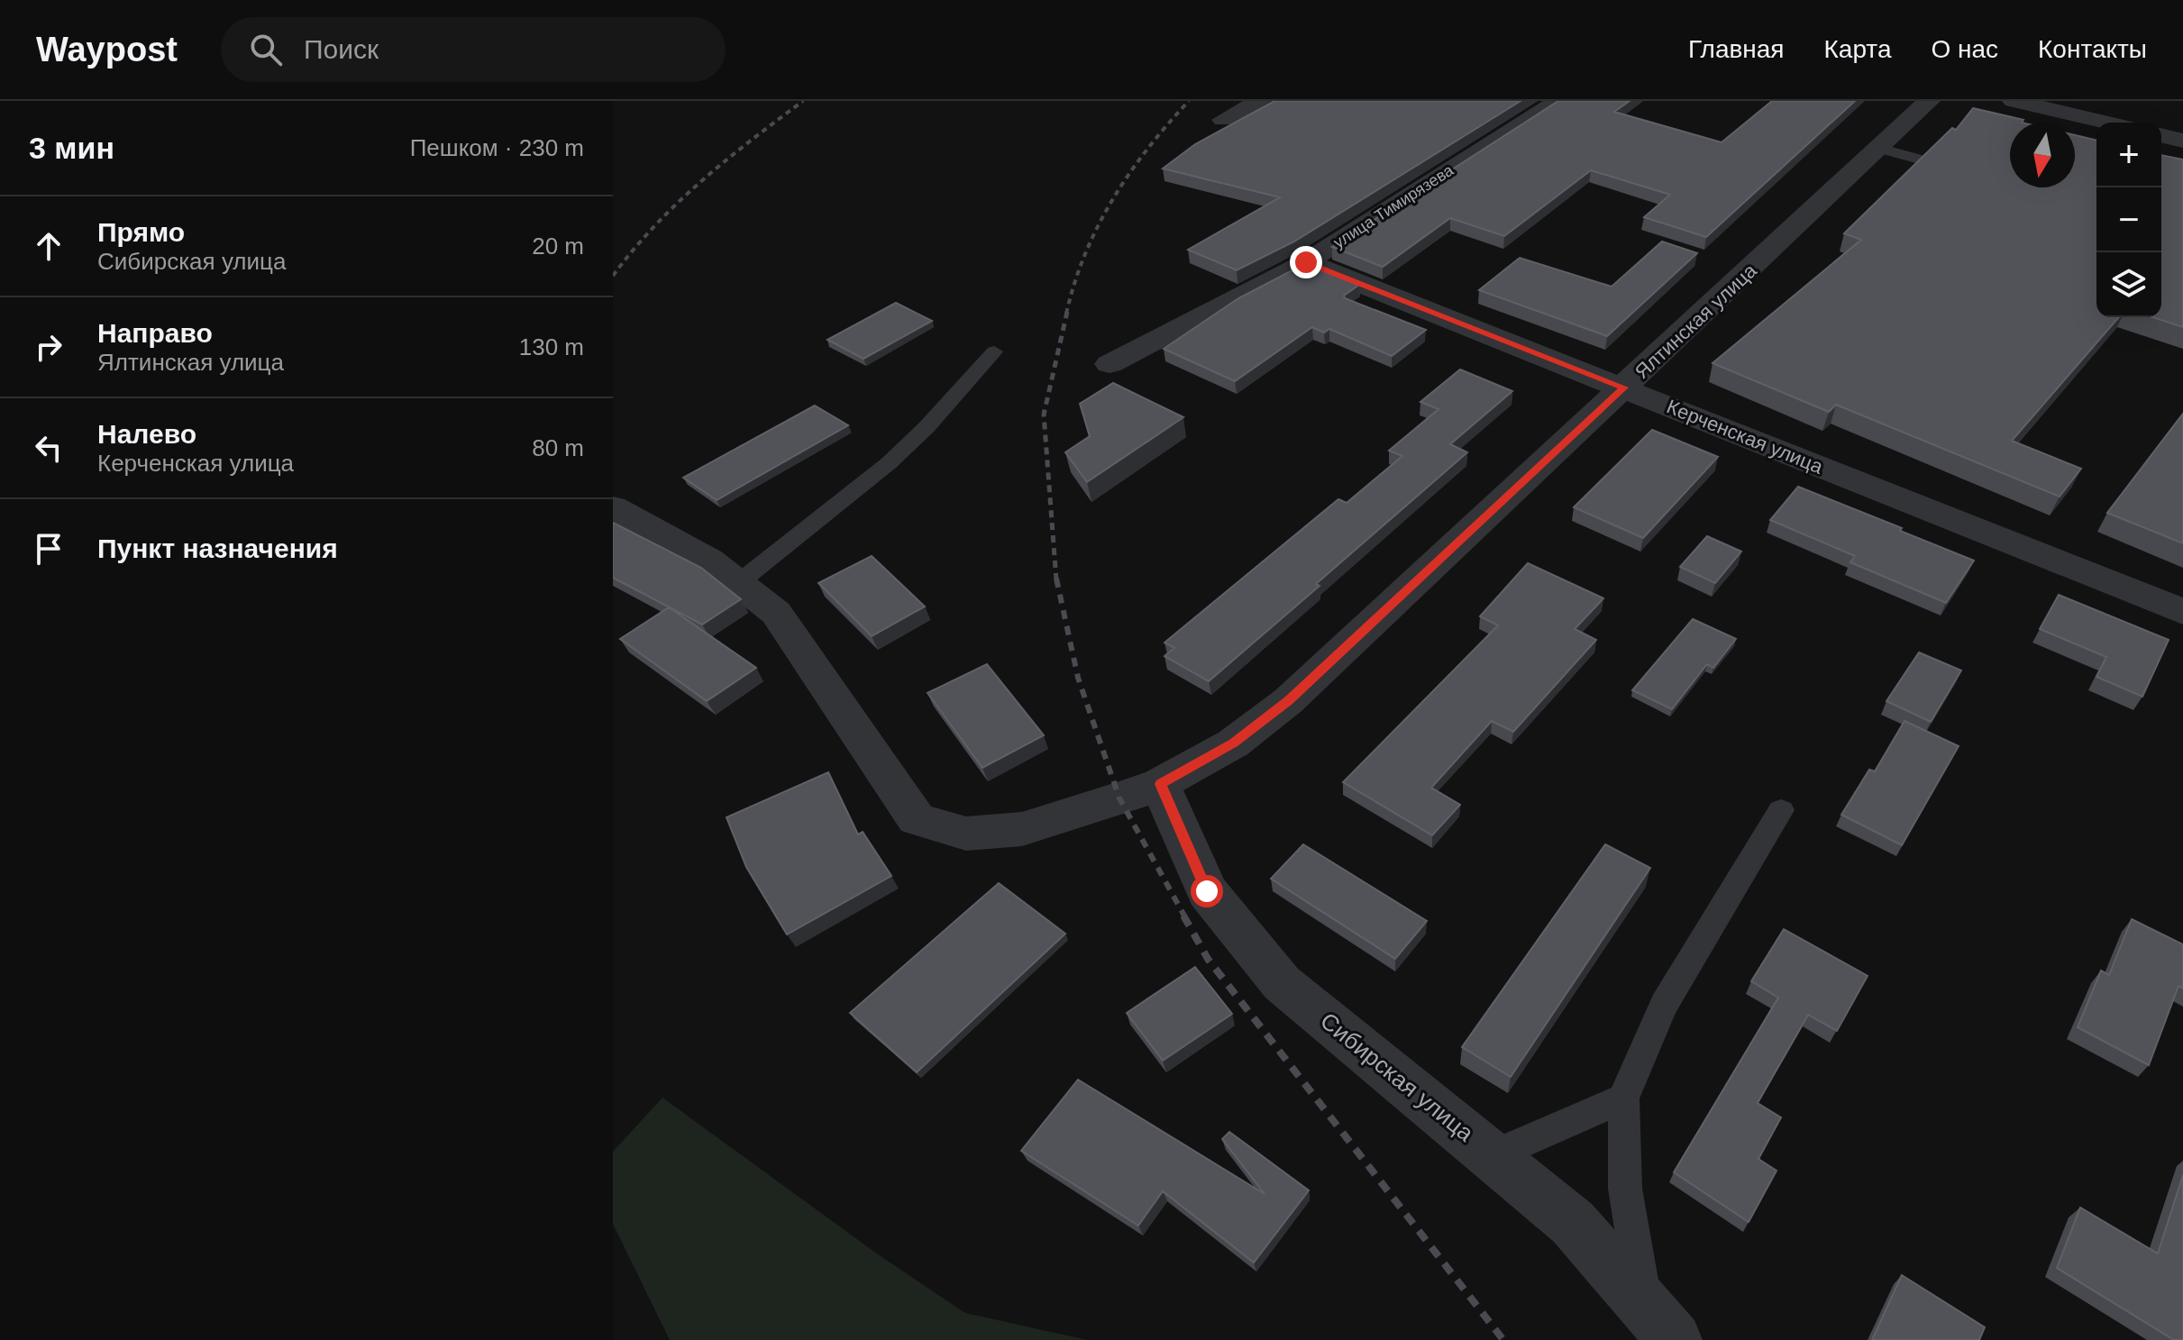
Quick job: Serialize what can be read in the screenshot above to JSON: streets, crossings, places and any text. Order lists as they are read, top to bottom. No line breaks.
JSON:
{"streets":{"street":["улица Тимирязева","Ялтинская улица","Керченская улица","Сибирская улица"]},"crossings":[["улица Тимирязева","Керченская улица"],["Ялтинская улица","Керченская улица"],["Ялтинская улица","Сибирская улица"]],"north":"bottom","page":{"header":"Waypost","search":"Поиск","nav":["Главная","Карта","О нас","Контакты"],"heading":["3 мин","Пешком · 230 m"],"map_buttons":["+","−"],"list":[["Прямо","Сибирская улица","20 m"],["Направо","Ялтинская улица","130 m"],["Налево","Керченская улица","80 m"],"Пункт назначения"]}}
